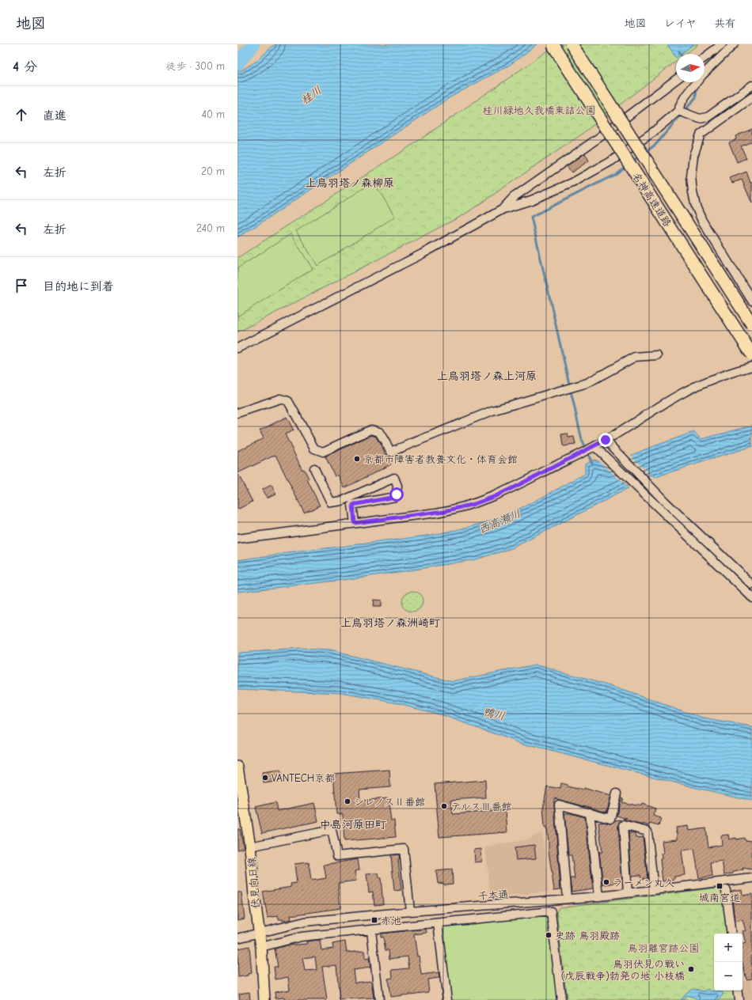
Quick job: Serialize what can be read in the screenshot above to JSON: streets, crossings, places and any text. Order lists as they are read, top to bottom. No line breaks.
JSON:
{"streets":{"highway":["名神高速道路"],"main road":["伏見向日線"],"street":["千本通"]},"crossings":[["伏見向日線","千本通"]],"districts":["上鳥羽塔ノ森柳原","上鳥羽塔ノ森上河原","上鳥羽塔ノ森洲崎町","中島河原田町"],"water":["桂川","西高瀬川","鴨川"],"parks":["桂川緑地久我橋東詰公園","鳥羽離宮跡公園"],"places":{"other":["京都市障害者教養文化・体育会館","VANTECH京都","シレノスⅡ番館","テルスⅢ番館","ラーメン丸久","史跡 鳥羽殿跡","鳥羽伏見の戦い (戊辰戦争)勃発の地 小枝橋"],"transit":["城南宮道","赤池"]},"north":"right","page":{"header":"地図","nav":["地図","レイヤ","共有"],"heading":["4 分","徒歩 · 300 m"],"list":[["直進","40 m"],["左折","20 m"],["左折","240 m"],"目的地に到着"],"map_buttons":["+","−"]}}
